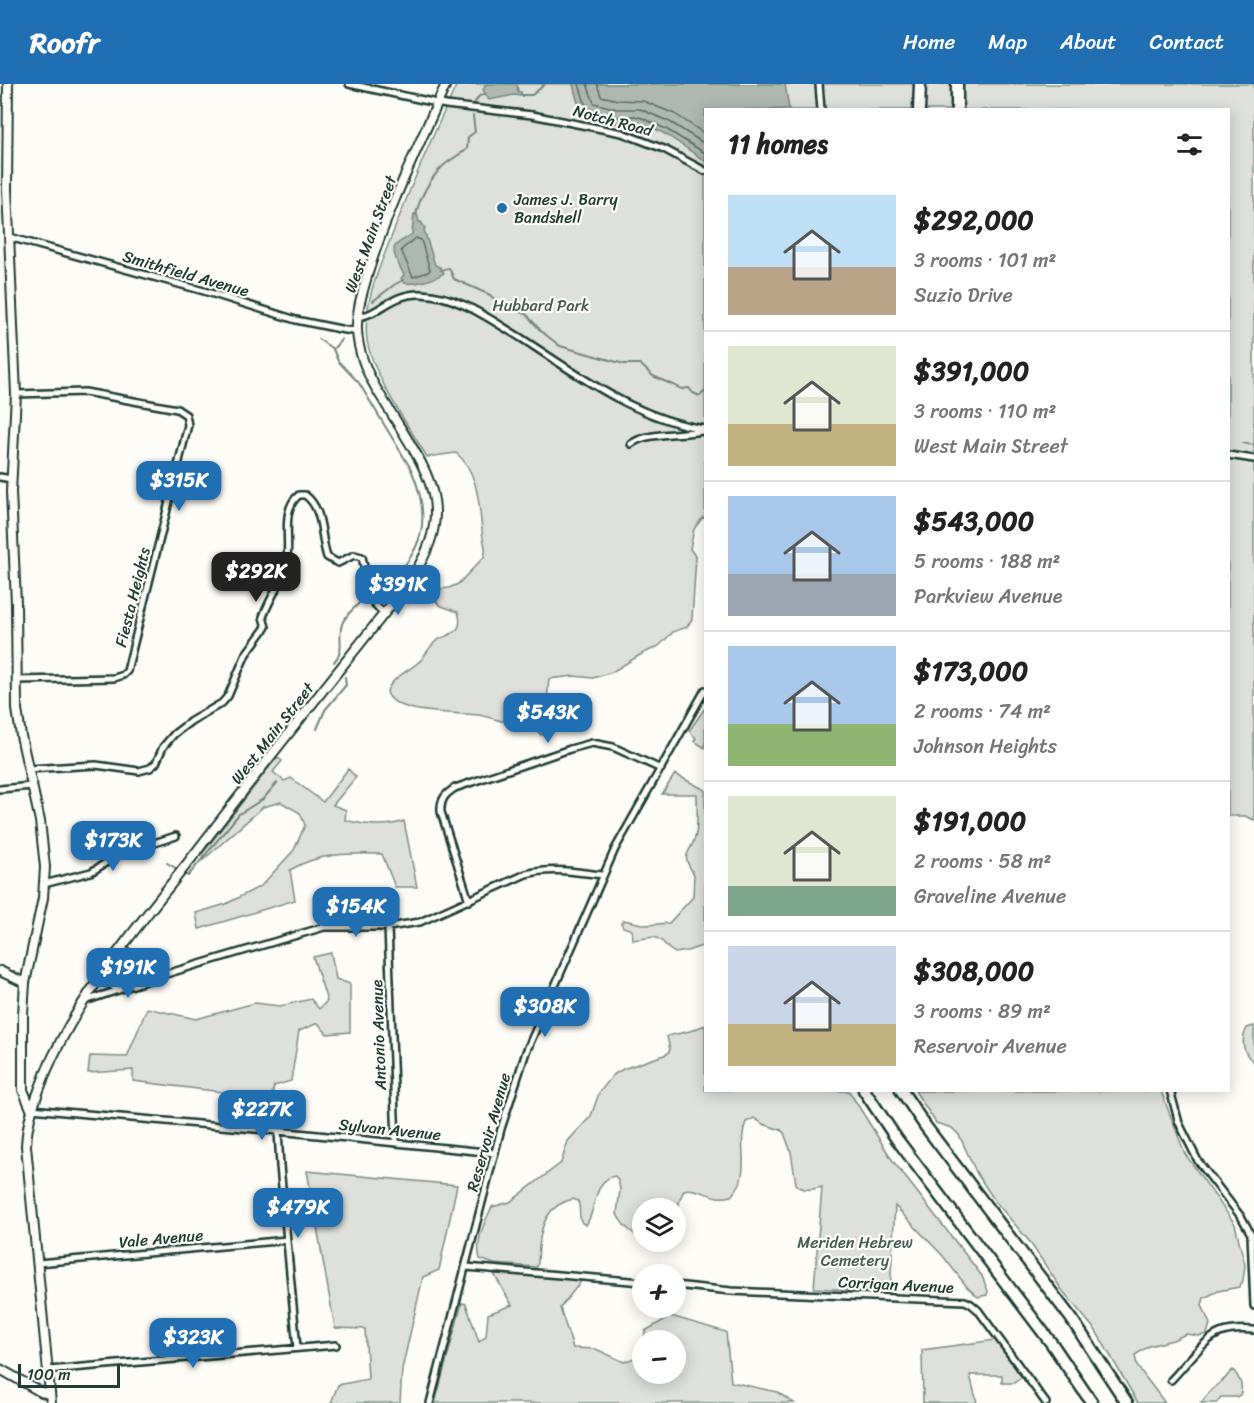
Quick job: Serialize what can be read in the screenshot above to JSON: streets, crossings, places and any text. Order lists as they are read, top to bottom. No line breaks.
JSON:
{"streets":{"main road":["West Main Street"],"street":["Notch Road","Smithfield Avenue","Fiesta Heights","Antonio Avenue","Sylvan Avenue","Reservoir Avenue","Vale Avenue","Corrigan Avenue"]},"crossings":[["Notch Road","West Main Street"],["West Main Street","Smithfield Avenue"],["West Main Street","Sylvan Avenue"],["West Main Street","Vale Avenue"],["Antonio Avenue","Sylvan Avenue"],["Sylvan Avenue","Reservoir Avenue"]],"parks":["Hubbard Park","Meriden Hebrew Cemetery"],"places":["James J. Barry Bandshell"],"scale_bar":"100 m","page":{"header":"Roofr","nav":["Home","Map","About","Contact"],"heading":"11 homes","list":[{"name":"$292,000","note":"3 rooms · 101 m² · Suzio Drive"},{"name":"$391,000","note":"3 rooms · 110 m² · West Main Street"},{"name":"$543,000","note":"5 rooms · 188 m² · Parkview Avenue"},{"name":"$173,000","note":"2 rooms · 74 m² · Johnson Heights"},{"name":"$191,000","note":"2 rooms · 58 m² · Graveline Avenue"},{"name":"$308,000","note":"3 rooms · 89 m² · Reservoir Avenue"}],"price":["$315K","$292K","$391K","$543K","$173K","$154K","$191K","$308K","$227K","$479K","$323K"],"map_buttons":["+","−"],"scale":"100 m"}}
